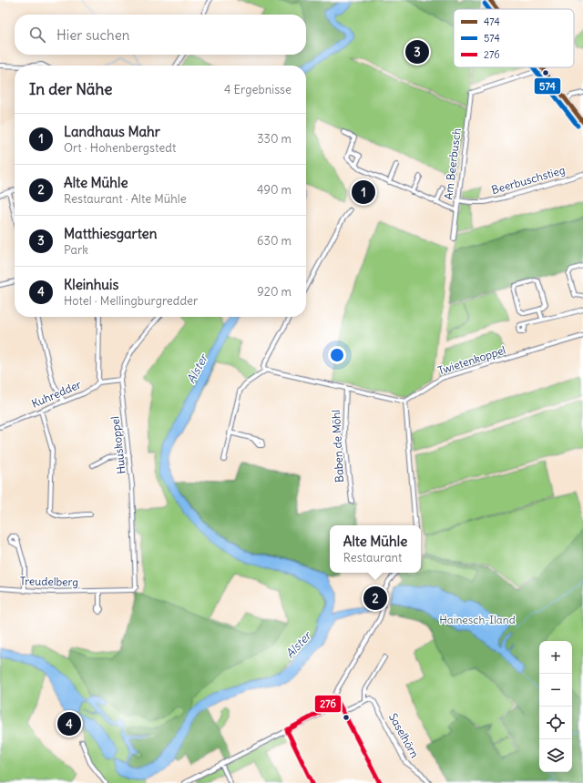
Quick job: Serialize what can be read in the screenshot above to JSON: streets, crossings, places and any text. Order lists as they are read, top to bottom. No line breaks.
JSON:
{"streets":{"street":["Am Beerbusch","Beerbuschstieg","Twietenkoppel","Kuhredder","Huuskoppel","Baben de Möhl","Treudelberg","Saselhörn"]},"crossings":[["Am Beerbusch","Beerbuschstieg"],["Kuhredder","Huuskoppel"],["Huuskoppel","Treudelberg"]],"water":["Alster"],"parks":["Hainesch-Iland"],"lines":["transit line 474","transit line 574","transit line 276"],"legend":["474","574","276"],"page":{"search":"Hier suchen","pins":["3","1","2","4"],"heading":["In der Nähe","4 Ergebnisse"],"list":[{"mark":"1","name":"Landhaus Mahr","note":"Ort · Hohenbergstedt","value":"330 m"},{"mark":"2","name":"Alte Mühle","note":"Restaurant · Alte Mühle","value":"490 m"},{"mark":"3","name":"Matthiesgarten","note":"Park","value":"630 m"},{"mark":"4","name":"Kleinhuis","note":"Hotel · Mellingburgredder","value":"920 m"}],"popup":["Alte Mühle","Restaurant"],"map_buttons":["+","−"]}}
